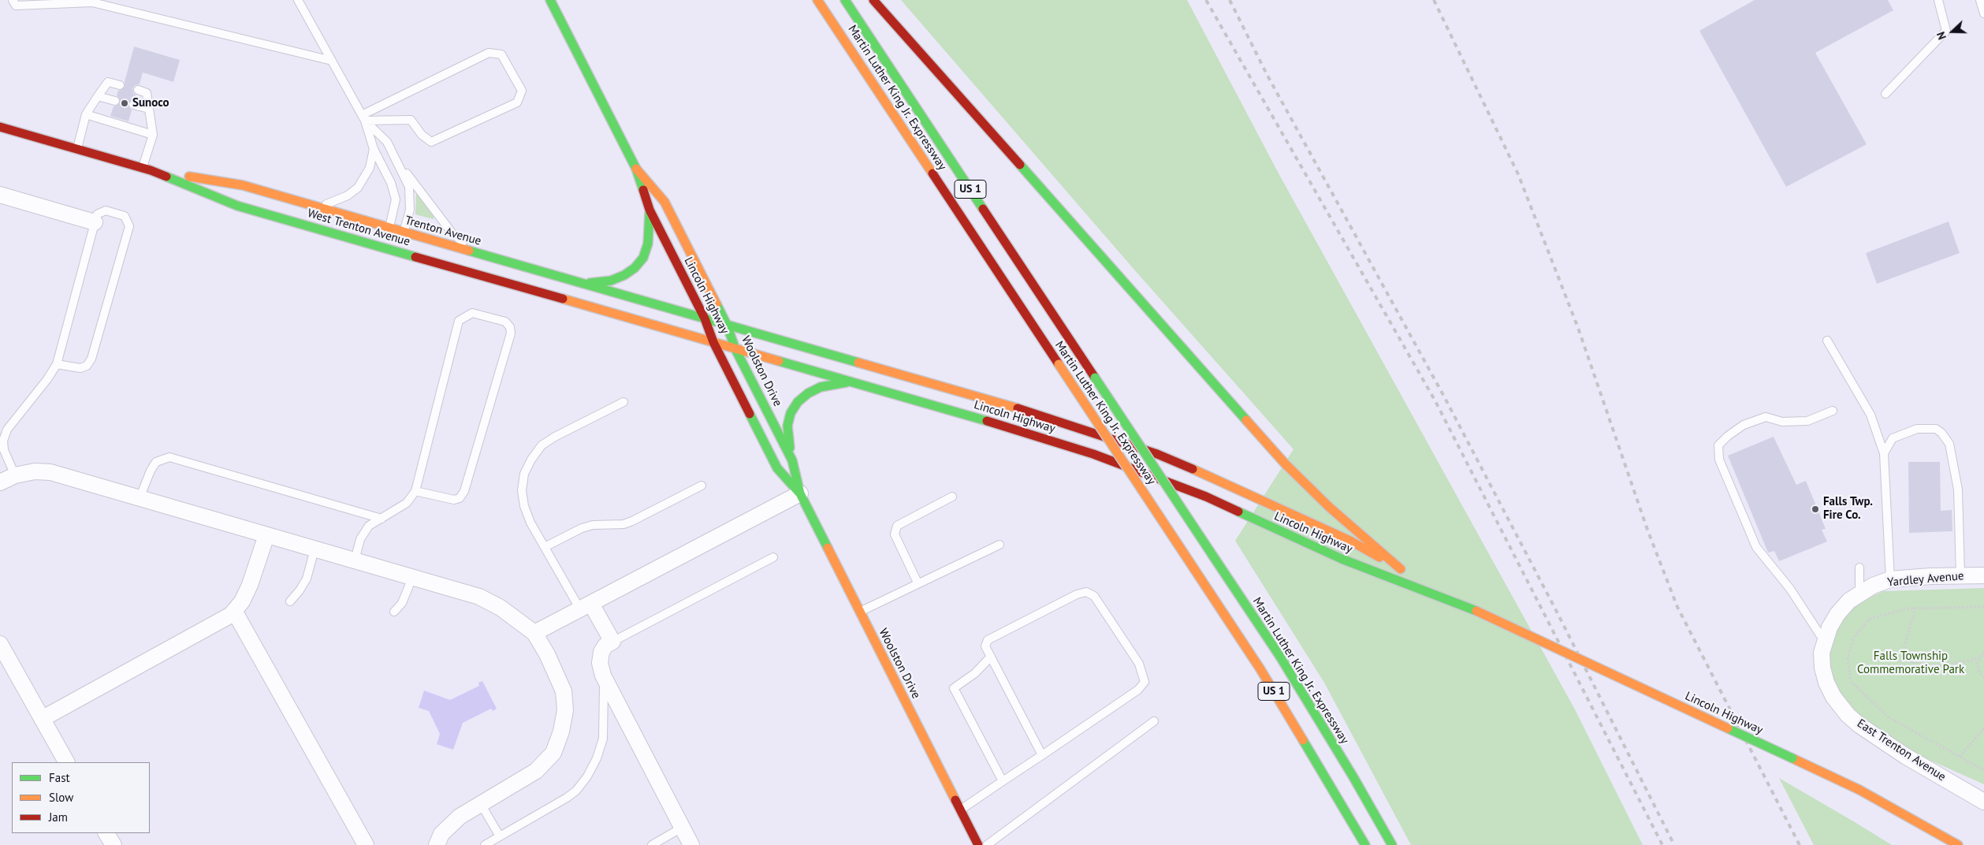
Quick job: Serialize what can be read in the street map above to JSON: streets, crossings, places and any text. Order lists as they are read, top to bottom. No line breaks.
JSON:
{"streets":{"main road":["Martin Luther King Jr. Expressway","US 1","West Trenton Avenue","Trenton Avenue","Lincoln Highway","Woolston Drive"],"street":["Yardley Avenue","East Trenton Avenue"]},"crossings":[["West Trenton Avenue","Trenton Avenue"],["West Trenton Avenue","Lincoln Highway"],["West Trenton Avenue","Woolston Drive"],["Trenton Avenue","Lincoln Highway"],["Trenton Avenue","Woolston Drive"],["Lincoln Highway","Woolston Drive"],["Yardley Avenue","East Trenton Avenue"]],"parks":["Falls Township Commemorative Park"],"places":["Sunoco","Falls Twp. Fire Co."],"legend":["Fast","Slow","Jam"],"north":"left"}
